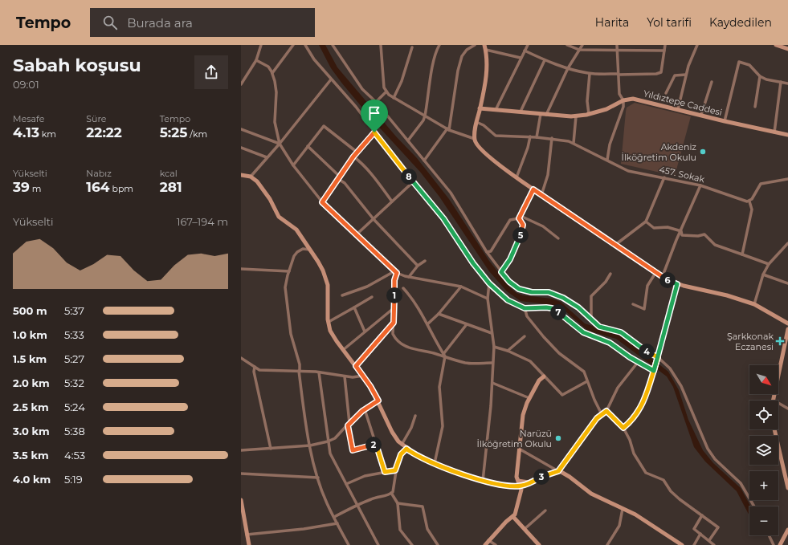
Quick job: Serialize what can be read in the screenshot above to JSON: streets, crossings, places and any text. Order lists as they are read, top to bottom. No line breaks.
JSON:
{"streets":{"street":["Yıldıztepe Caddesi","457. Sokak"]},"places":{"other":["Akdeniz İlköğretim Okulu","Narüzü İlköğretim Okulu"],"health":["Şarkkonak Eczanesi"]},"north":"bottom right","page":{"header":"Tempo","search":"Burada ara","nav":["Harita","Yol tarifi","Kaydedilen"],"heading":["Sabah koşusu","09:01"],"stats":[["Mesafe","4.13 km"],["Süre","22:22"],["Tempo","5:25 /km"],["Yükselti","39 m"],["Nabız","164 bpm"],["kcal","281"]],"pins":["8","5","6","1","7","4","2","3"],"chart":["Yükselti","167–194 m"],"list":[{"name":"500 m","note":"5:37"},{"name":"1.0 km","note":"5:33"},{"name":"1.5 km","note":"5:27"},{"name":"2.0 km","note":"5:32"},{"name":"2.5 km","note":"5:24"},{"name":"3.0 km","note":"5:38"},{"name":"3.5 km","note":"4:53"},{"name":"4.0 km","note":"5:19"}],"map_buttons":["+","−"]}}
